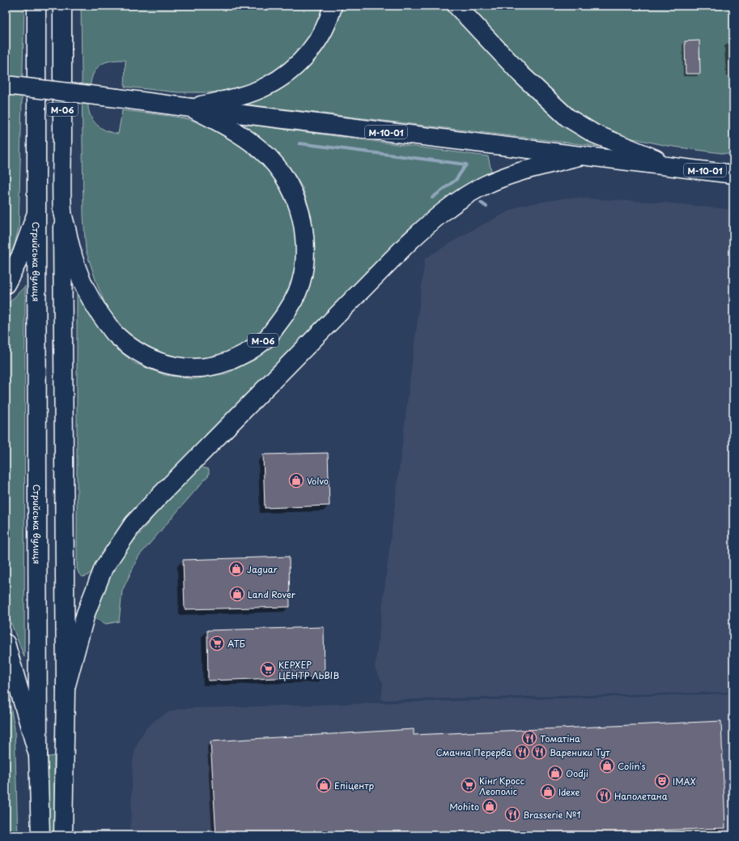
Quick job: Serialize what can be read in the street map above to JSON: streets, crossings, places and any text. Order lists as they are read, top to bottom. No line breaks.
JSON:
{"streets":{"main road":["М-06","М-10-01","Стрийська вулиця"]},"crossings":[["М-06","М-10-01"]],"places":{"shop":["Volvo","Jaguar","Land Rover","Colin's","Oodji","Епіцентр","Idexe","Mohito"],"supermarket":["АТБ","КЕРХЕР ЦЕНТР ЛЬВІВ","Кінґ Кросс Леополіс"],"restaurant":["Томатіна","Смачна Перерва","Вареники Тут","Наполетана","Brasserie №1"],"theatre":["IMAX"]}}
